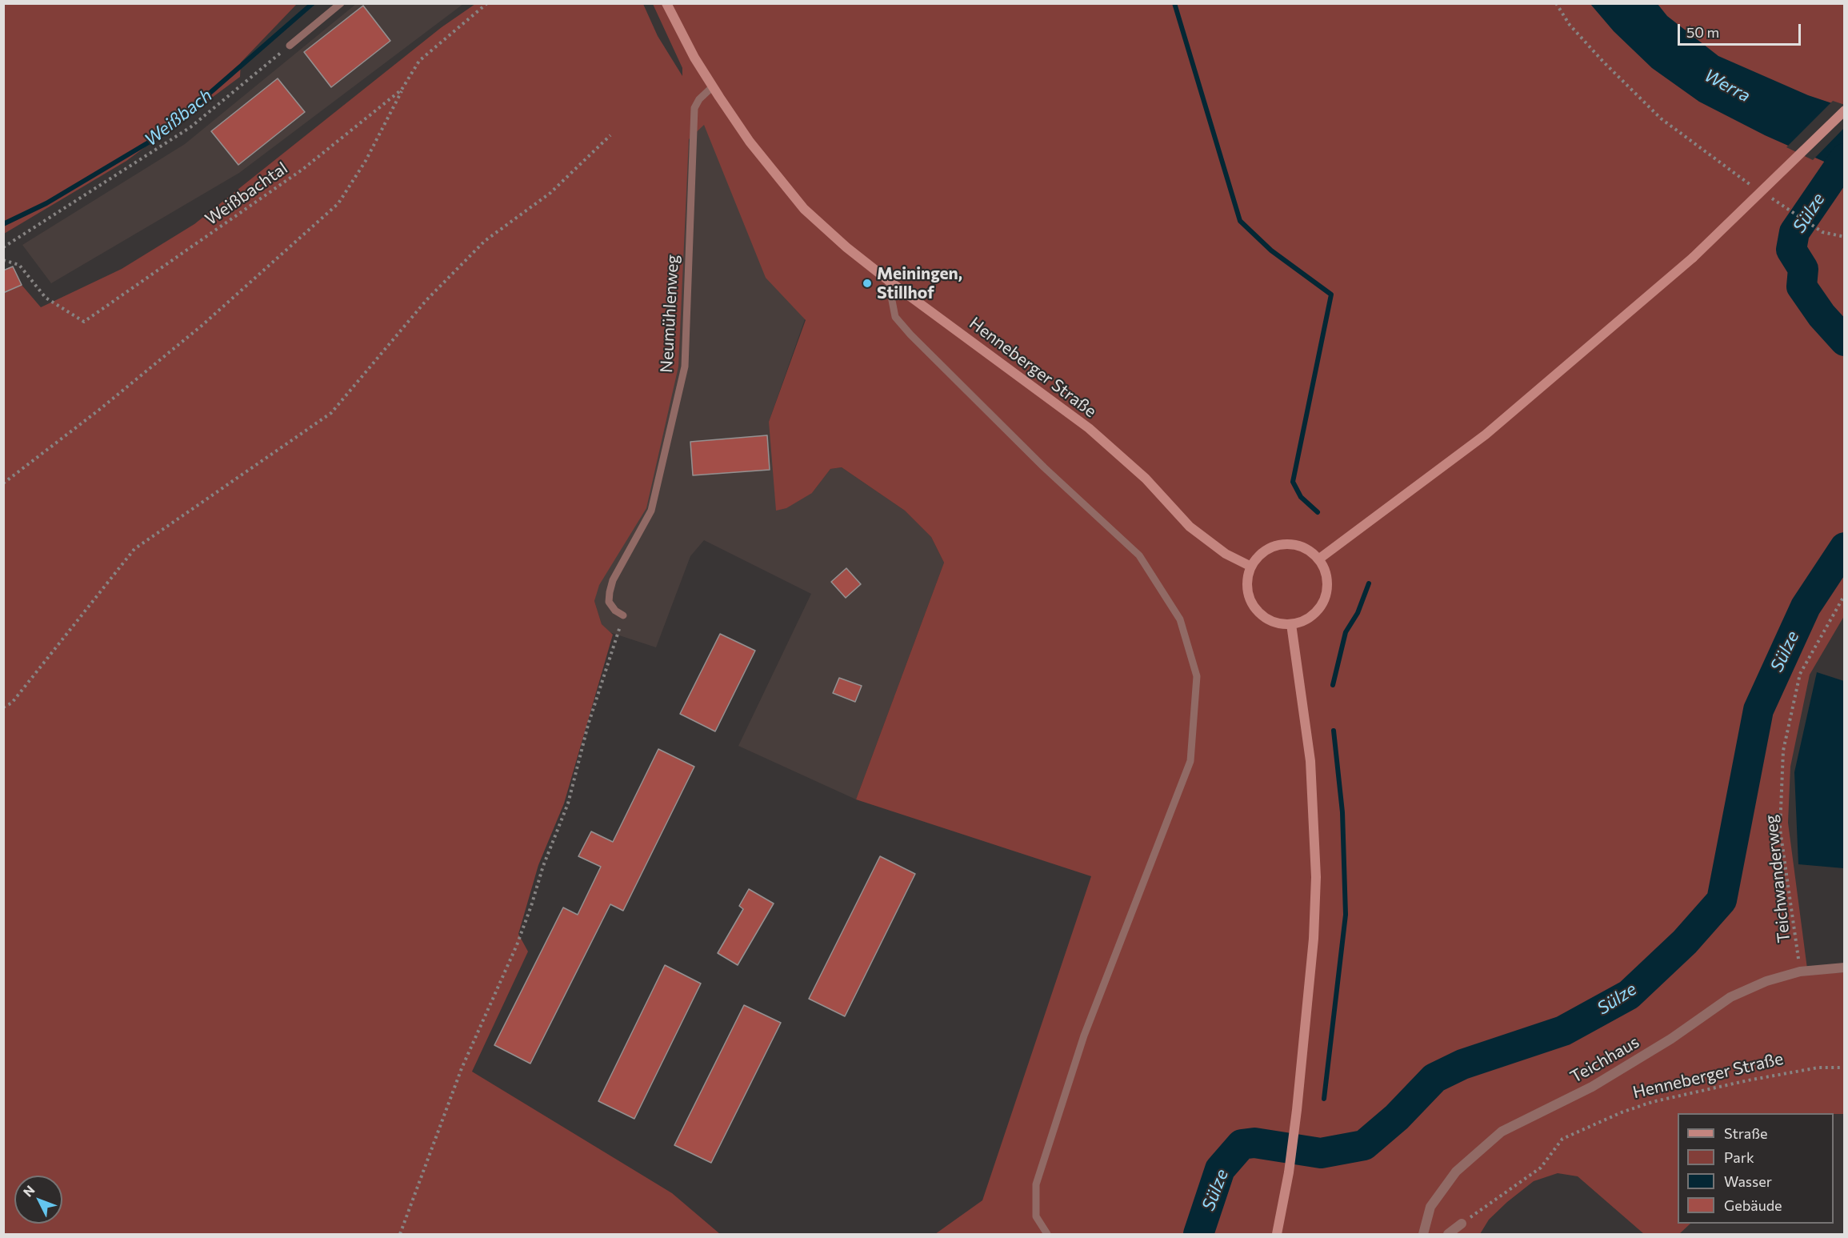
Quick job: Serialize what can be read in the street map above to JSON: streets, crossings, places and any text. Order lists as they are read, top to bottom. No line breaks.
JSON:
{"streets":{"main road":["Henneberger Straße"],"street":["Teichhaus"],"lane":["Neumühlenweg"],"path":["Weißbachtal","Teichwanderweg"]},"crossings":[["Neumühlenweg","Henneberger Straße"],["Teichwanderweg","Teichhaus"]],"water":["Werra","Weißbach","Sülze"],"places":["Meiningen, Stillhof"],"legend":["Straße","Park","Wasser","Gebäude"],"scale_bar":"50 m","north":"top left"}
